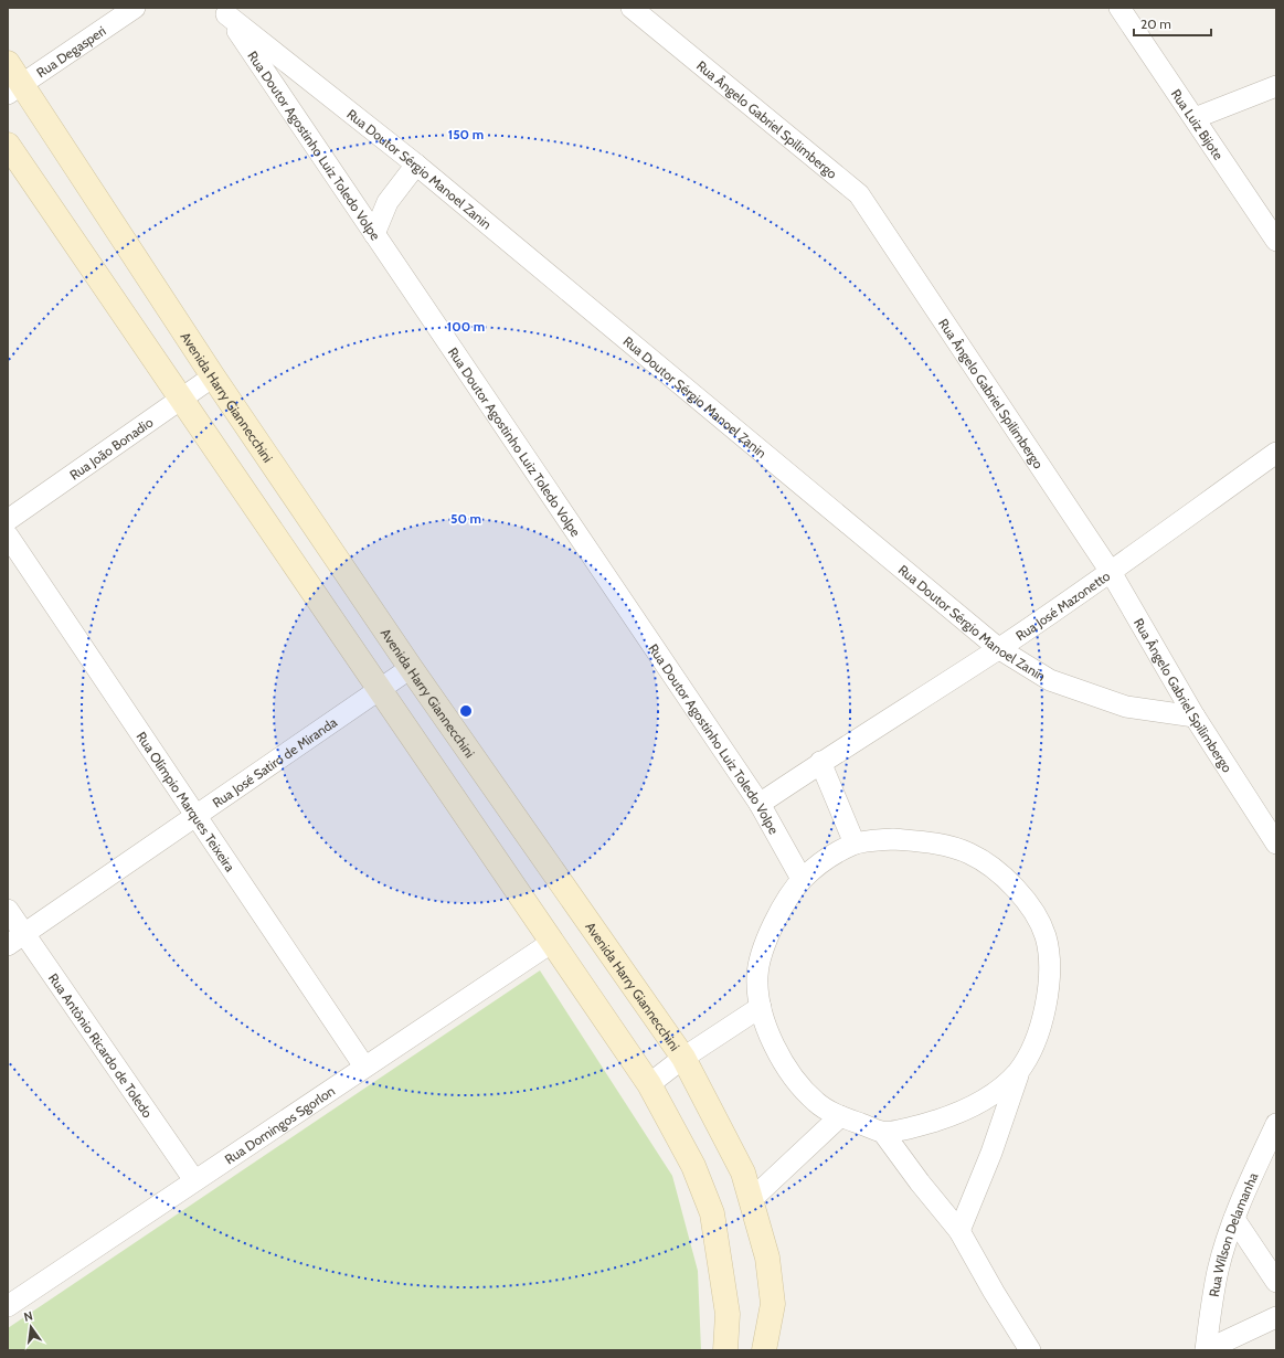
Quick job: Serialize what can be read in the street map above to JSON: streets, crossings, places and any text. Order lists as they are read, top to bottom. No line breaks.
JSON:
{"streets":{"main road":["Avenida Harry Giannecchini"],"street":["Rua Degasperi","Rua Ângelo Gabriel Spilimbergo","Rua Luiz Bijote","Rua Doutor Agostinho Luiz Toledo Volpe","Rua Doutor Sérgio Manoel Zanin","Rua João Bonadio","Rua José Mazonetto","Rua José Satiro de Miranda","Rua Olímpio Marques Teixeira","Rua Antônio Ricardo de Toledo","Rua Domingos Sgorlon","Rua Wilson Delamanha"]},"crossings":[["Rua Degasperi","Avenida Harry Giannecchini"],["Rua Ângelo Gabriel Spilimbergo","Rua Doutor Sérgio Manoel Zanin"],["Rua Ângelo Gabriel Spilimbergo","Rua José Mazonetto"],["Rua Doutor Agostinho Luiz Toledo Volpe","Rua Doutor Sérgio Manoel Zanin"],["Rua Doutor Agostinho Luiz Toledo Volpe","Rua José Mazonetto"],["Rua Doutor Sérgio Manoel Zanin","Rua José Mazonetto"],["Avenida Harry Giannecchini","Rua João Bonadio"],["Avenida Harry Giannecchini","Rua José Satiro de Miranda"],["Rua José Satiro de Miranda","Rua Olímpio Marques Teixeira"],["Rua José Satiro de Miranda","Rua Antônio Ricardo de Toledo"],["Rua Olímpio Marques Teixeira","Rua Domingos Sgorlon"],["Rua Antônio Ricardo de Toledo","Rua Domingos Sgorlon"]],"scale_bar":"20 m","north":"top","rings":["150 m","100 m","50 m"]}
